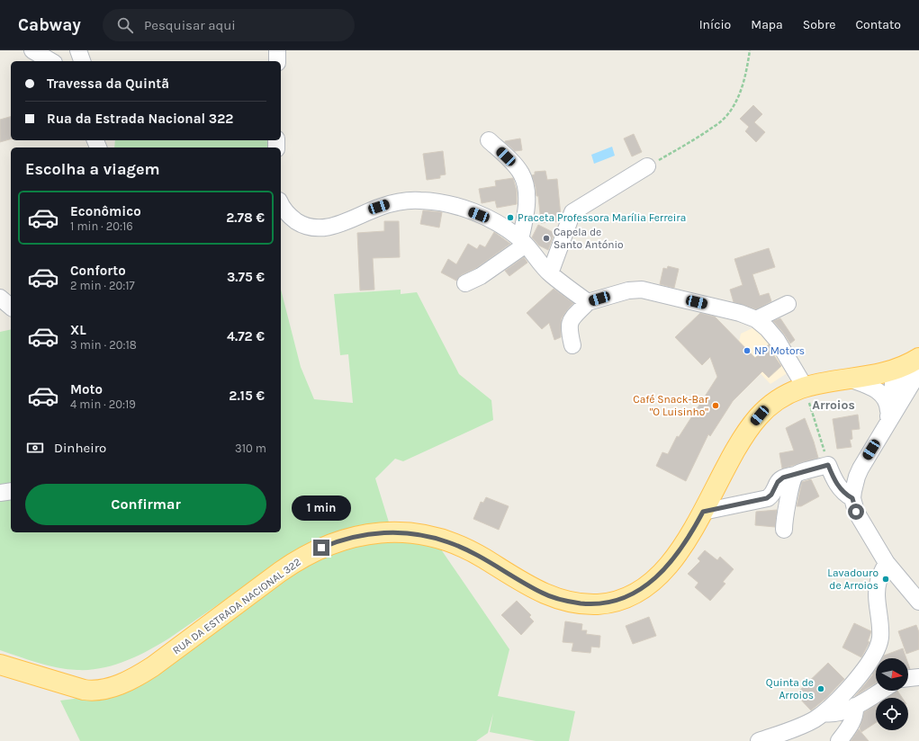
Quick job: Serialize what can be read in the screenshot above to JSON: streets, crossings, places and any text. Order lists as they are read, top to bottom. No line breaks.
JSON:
{"streets":{"main road":["RUA DA ESTRADA NACIONAL 322"]},"districts":["Arroios"],"places":["Praceta Professora Marília Ferreira","Capela de Santo António","NP Motors","Café Snack-Bar \"O Luisinho\"","Lavadouro de Arroios","Quinta de Arroios"],"north":"right","page":{"header":"Cabway","search":"Pesquisar aqui","nav":["Início","Mapa","Sobre","Contato"],"banner":["Travessa da Quintã","Rua da Estrada Nacional 322"],"heading":"Escolha a viagem","list":[{"name":"Econômico","note":"1 min · 20:16","value":"2.78 €"},{"name":"Conforto","note":"2 min · 20:17","value":"3.75 €"},{"name":"XL","note":"3 min · 20:18","value":"4.72 €"},{"name":"Moto","note":"4 min · 20:19","value":"2.15 €"}],"pay":["Dinheiro","310 m"],"buttons":"Confirmar","bubble":"1 min"}}
